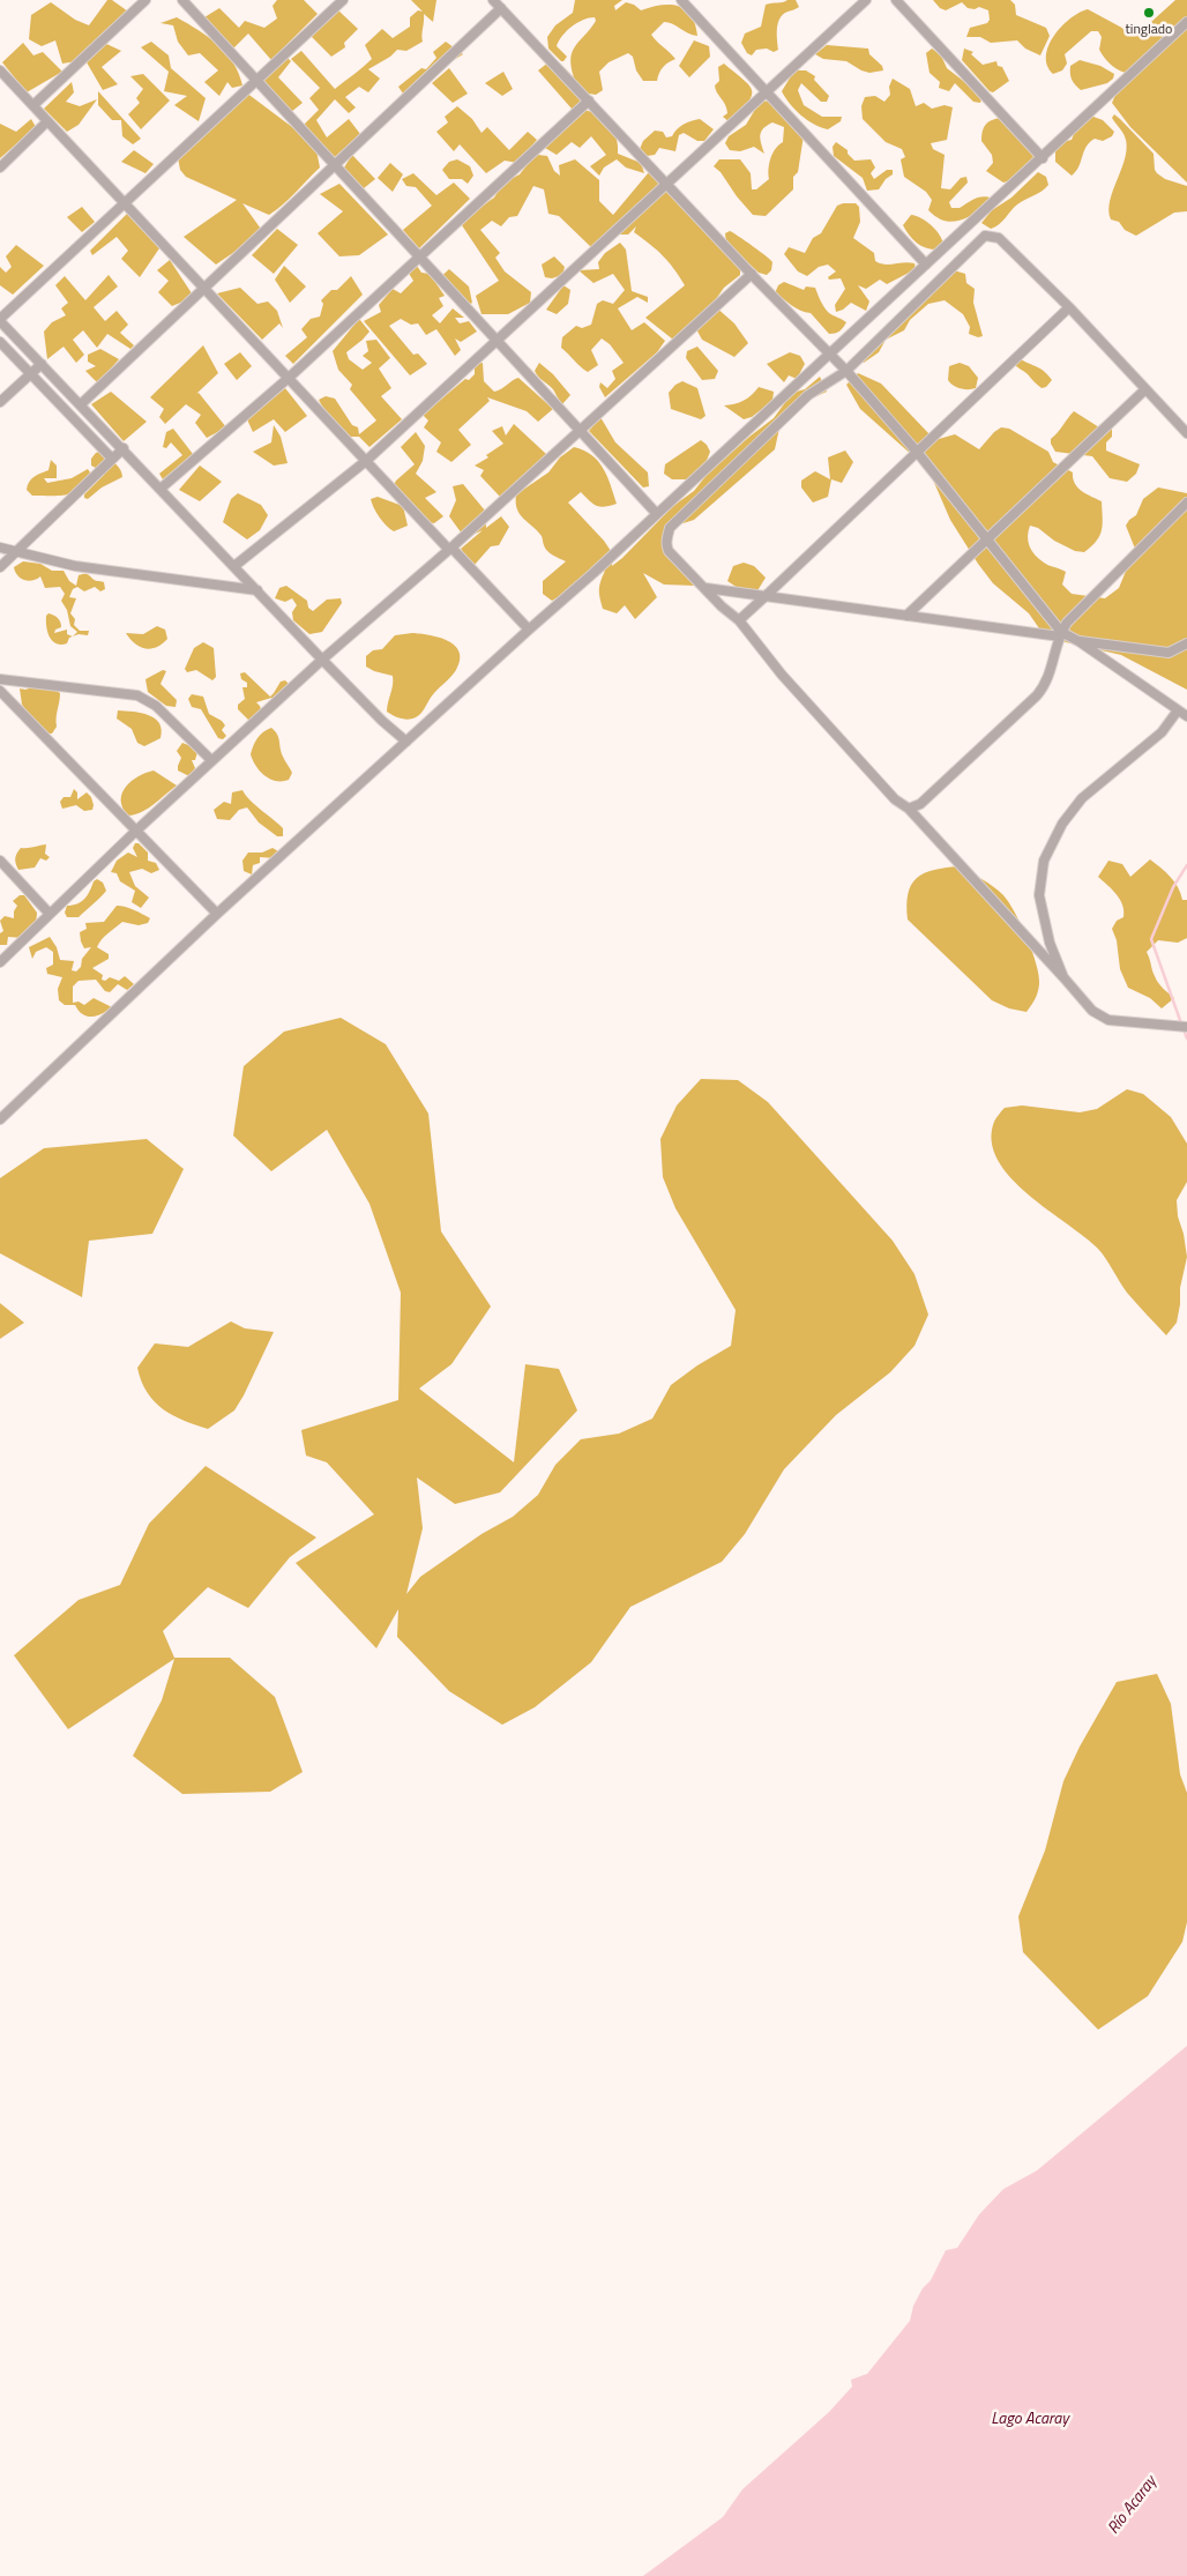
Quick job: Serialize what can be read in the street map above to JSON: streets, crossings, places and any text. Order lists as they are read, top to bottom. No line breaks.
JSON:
{"water":["Lago Acaray","Río Acaray"],"places":["tinglado"]}
